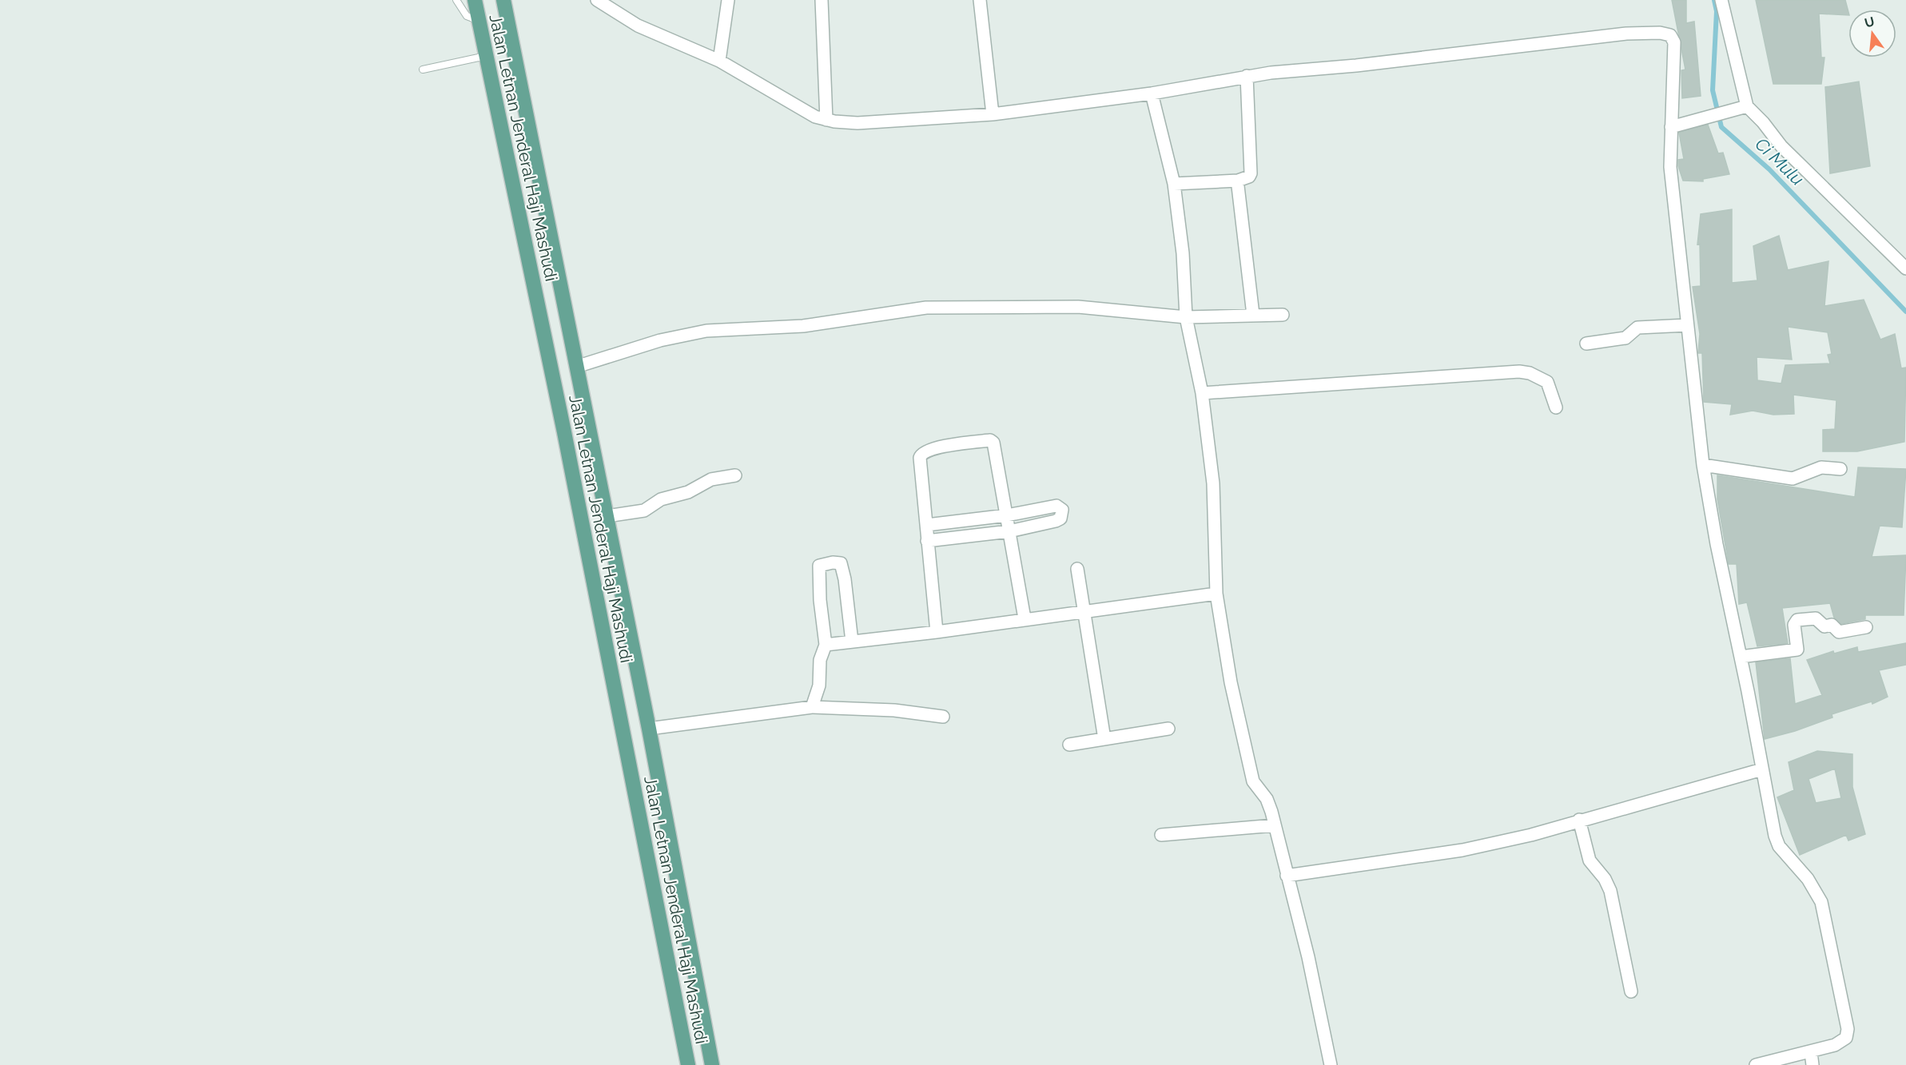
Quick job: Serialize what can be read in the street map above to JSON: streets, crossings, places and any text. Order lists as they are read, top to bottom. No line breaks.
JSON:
{"streets":{"main road":["Jalan Letnan Jenderal Haji Mashudi"]},"water":["Ci Mulu"],"north":"top"}
